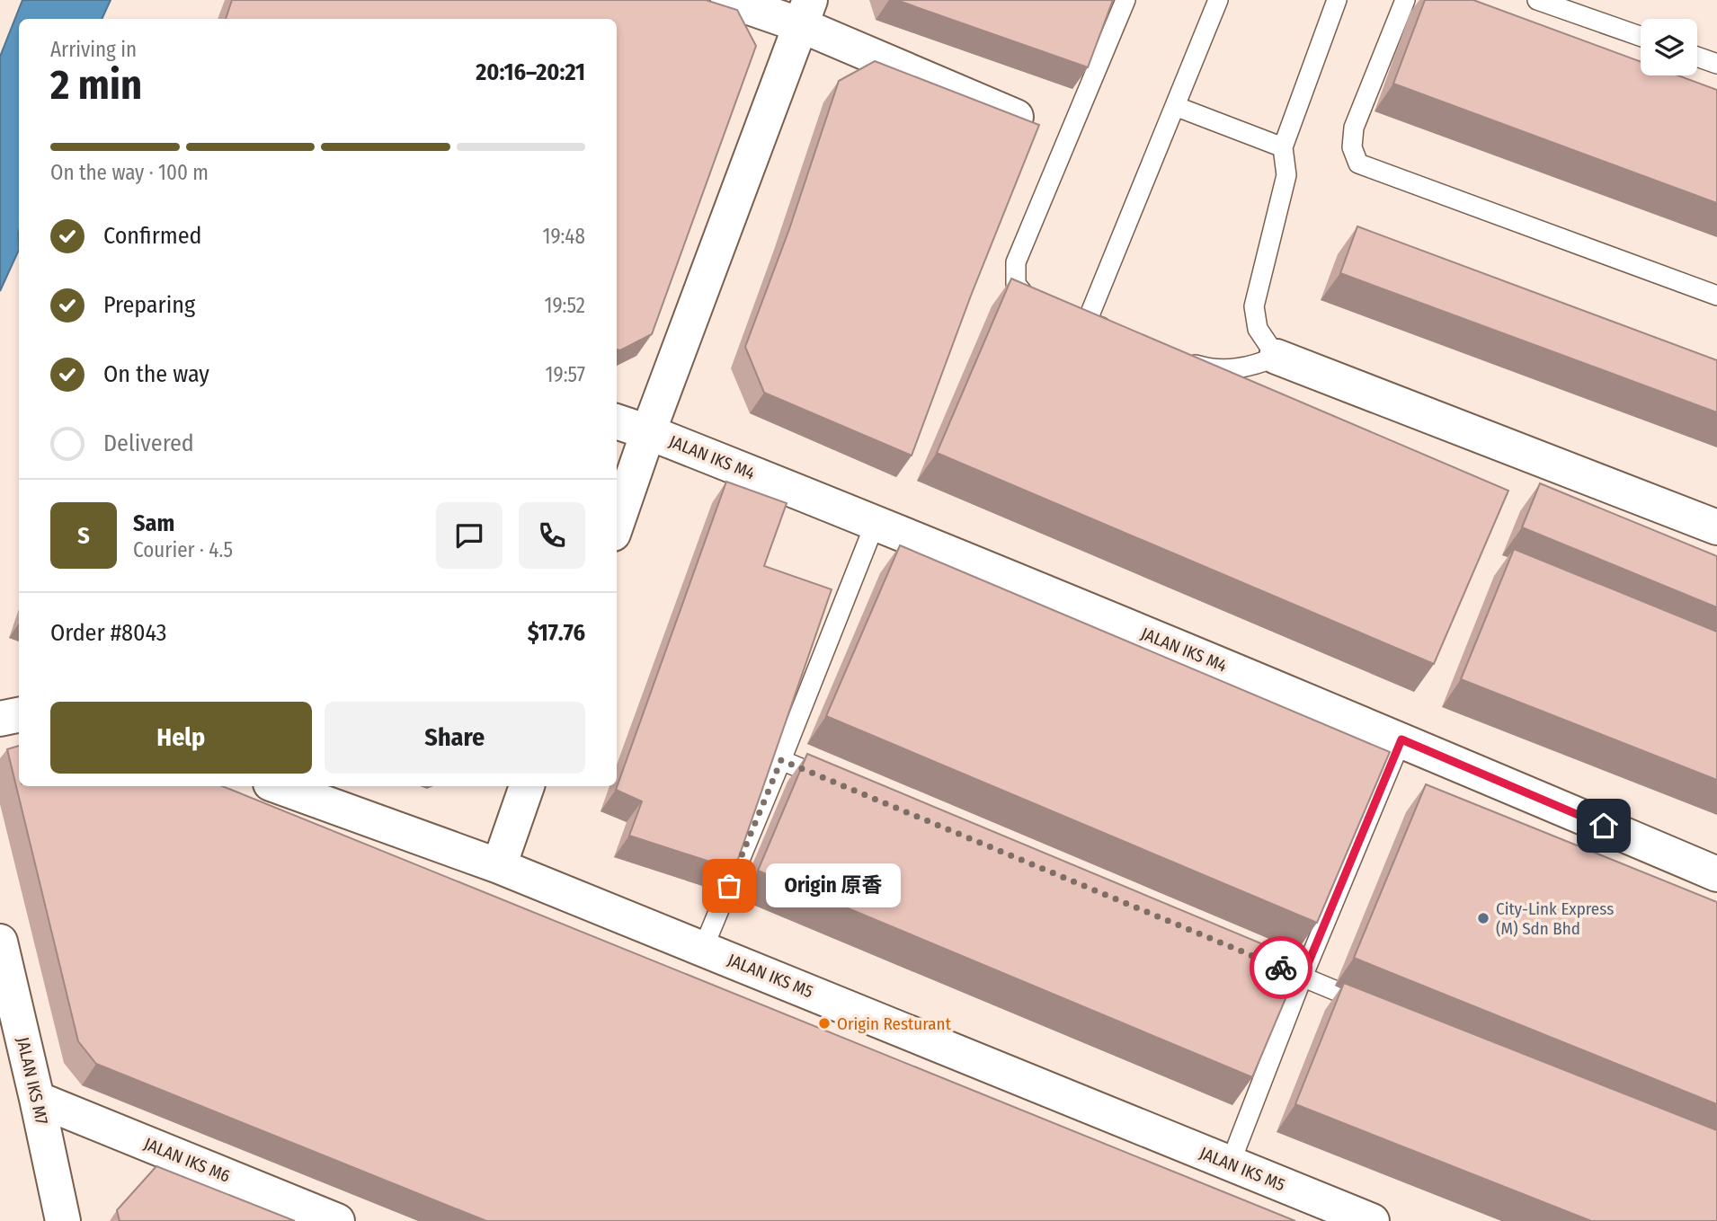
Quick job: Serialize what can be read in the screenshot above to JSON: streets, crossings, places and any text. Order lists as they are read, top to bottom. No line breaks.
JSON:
{"streets":{"street":["JALAN IKS M4","JALAN IKS M5","JALAN IKS M7","JALAN IKS M6"]},"crossings":[["JALAN IKS M7","JALAN IKS M6"]],"places":["Origin 原香","City-Link Express (M) Sdn Bhd","Origin Resturant"],"page":{"heading":["2 min","Arriving in","20:16–20:21"],"panel":["Sam","Courier · 4.5","Order #8043","$17.76"],"bar":"On the way · 100 m","list":[["Confirmed","19:48"],["Preparing","19:52"],["On the way","19:57"],"Delivered"],"round":"S","buttons":["Help","Share"],"bubble":"Origin 原香"}}
